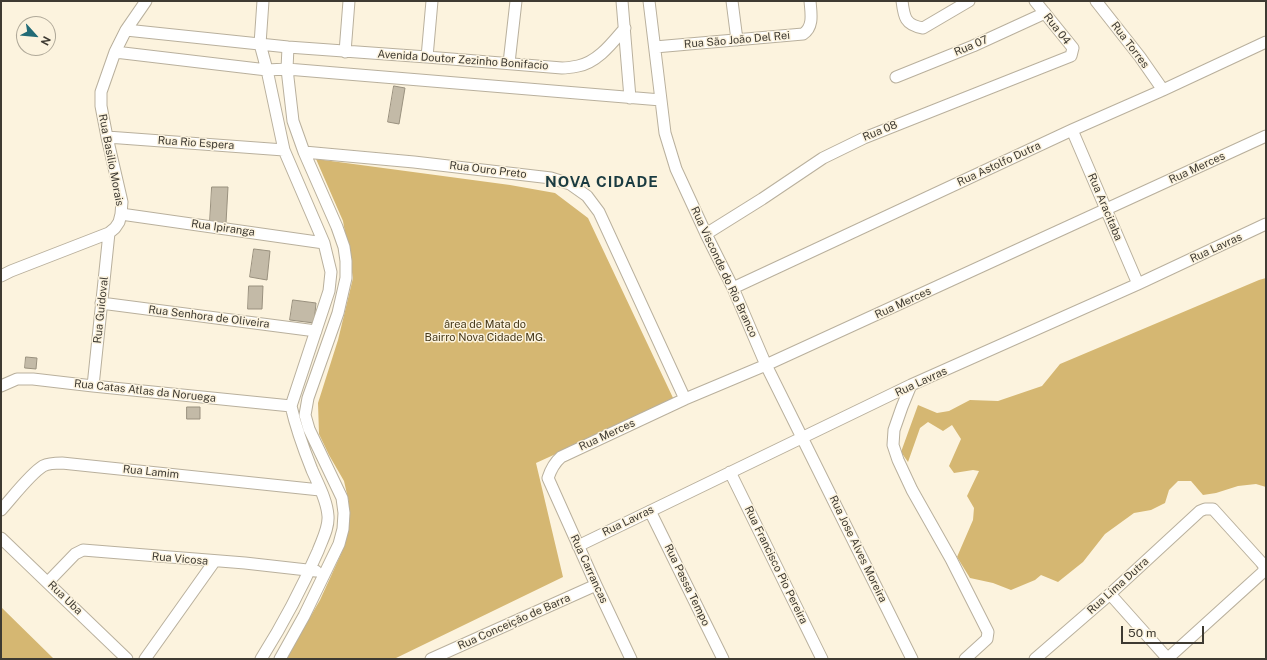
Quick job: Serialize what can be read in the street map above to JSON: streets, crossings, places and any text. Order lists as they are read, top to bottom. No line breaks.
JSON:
{"streets":{"street":["Rua 04","Rua São João Del Rei","Rua Torres","Rua 07","Avenida Doutor Zezinho Bonifacio","Rua 08","Rua Rio Espera","Rua Basilio Morais","Rua Astolfo Dutra","Rua Merces","Rua Ouro Preto","Rua Aracitaba","Rua Ipiranga","Rua Lavras","Rua Visconde do Rio Branco","Rua Guidoval","Rua Senhora de Oliveira","Rua Catas Atlas da Noruega","Rua Lamim","Rua Jose Alves Moreira","Rua Vicosa","Rua Francisco Pio Pereira","Rua Carrancas","Rua Passa Tempo","Rua Lima Dutra","Rua Uba","Rua Conceição de Barra"]},"crossings":[["Rua 04","Rua 07"],["Rua 04","Rua 08"],["Rua Torres","Rua Astolfo Dutra"],["Avenida Doutor Zezinho Bonifacio","Rua Basilio Morais"],["Avenida Doutor Zezinho Bonifacio","Rua Visconde do Rio Branco"],["Rua 08","Rua Visconde do Rio Branco"],["Rua Rio Espera","Rua Basilio Morais"],["Rua Basilio Morais","Rua Ipiranga"],["Rua Basilio Morais","Rua Guidoval"],["Rua Astolfo Dutra","Rua Aracitaba"],["Rua Astolfo Dutra","Rua Visconde do Rio Branco"],["Rua Merces","Rua Ouro Preto"],["Rua Merces","Rua Aracitaba"],["Rua Merces","Rua Visconde do Rio Branco"],["Rua Merces","Rua Carrancas"],["Rua Aracitaba","Rua Lavras"],["Rua Lavras","Rua Visconde do Rio Branco"],["Rua Lavras","Rua Jose Alves Moreira"],["Rua Lavras","Rua Francisco Pio Pereira"],["Rua Lavras","Rua Carrancas"],["Rua Lavras","Rua Passa Tempo"],["Rua Visconde do Rio Branco","Rua Jose Alves Moreira"],["Rua Guidoval","Rua Senhora de Oliveira"],["Rua Guidoval","Rua Catas Atlas da Noruega"],["Rua Vicosa","Rua Uba"],["Rua Carrancas","Rua Conceição de Barra"]],"districts":["NOVA CIDADE"],"parks":["ârea de Mata do Bairro Nova Cidade MG."],"scale_bar":"50 m","north":"bottom right"}
